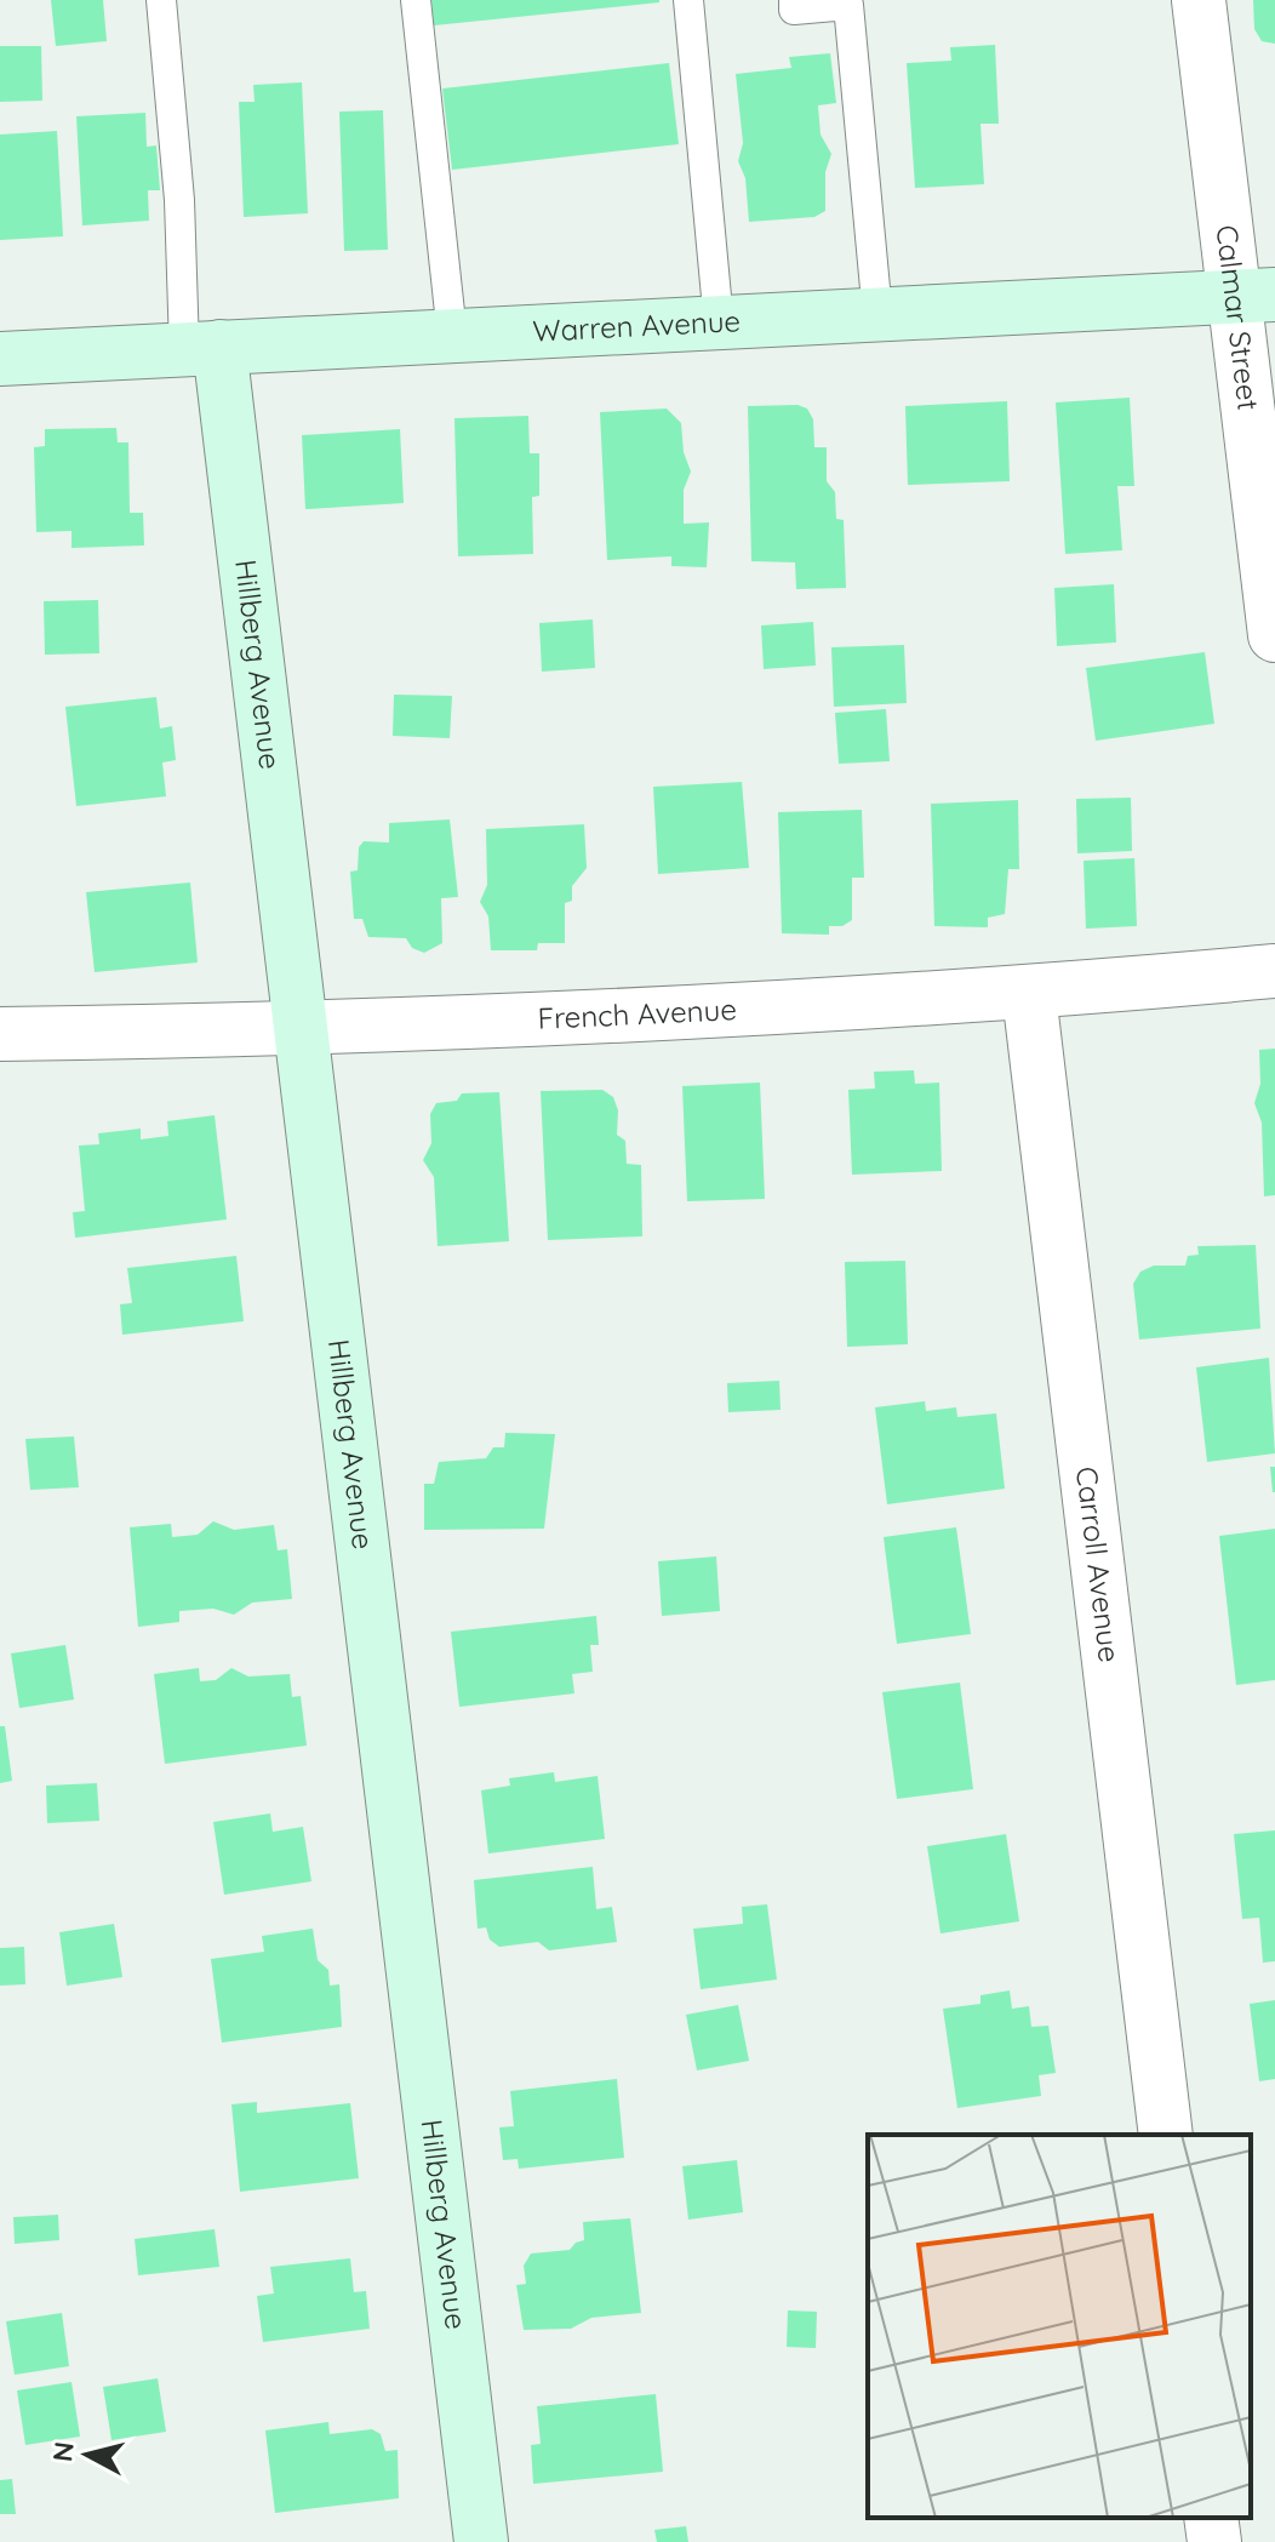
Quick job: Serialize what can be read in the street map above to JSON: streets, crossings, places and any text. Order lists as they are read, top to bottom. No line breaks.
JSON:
{"streets":{"street":["Calmar Street","Warren Avenue","Hillberg Avenue","French Avenue","Carroll Avenue"]},"crossings":[["Calmar Street","Warren Avenue"],["Warren Avenue","Hillberg Avenue"],["Hillberg Avenue","French Avenue"],["French Avenue","Carroll Avenue"]],"north":"left"}
